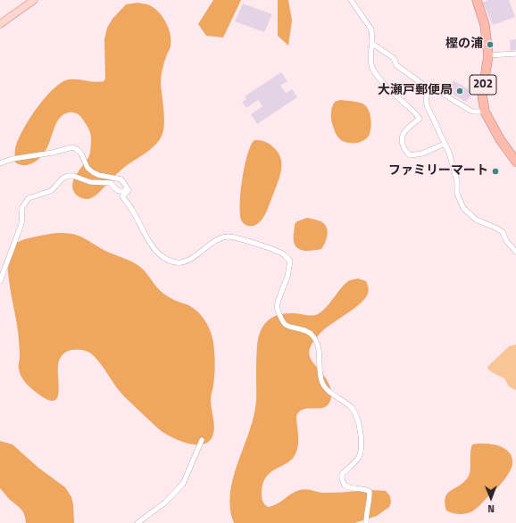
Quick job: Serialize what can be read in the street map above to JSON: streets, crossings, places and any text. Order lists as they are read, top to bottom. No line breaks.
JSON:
{"streets":{"highway":["202"]},"places":["樫の浦","大瀬戸郵便局","ファミリーマート"],"north":"bottom"}
